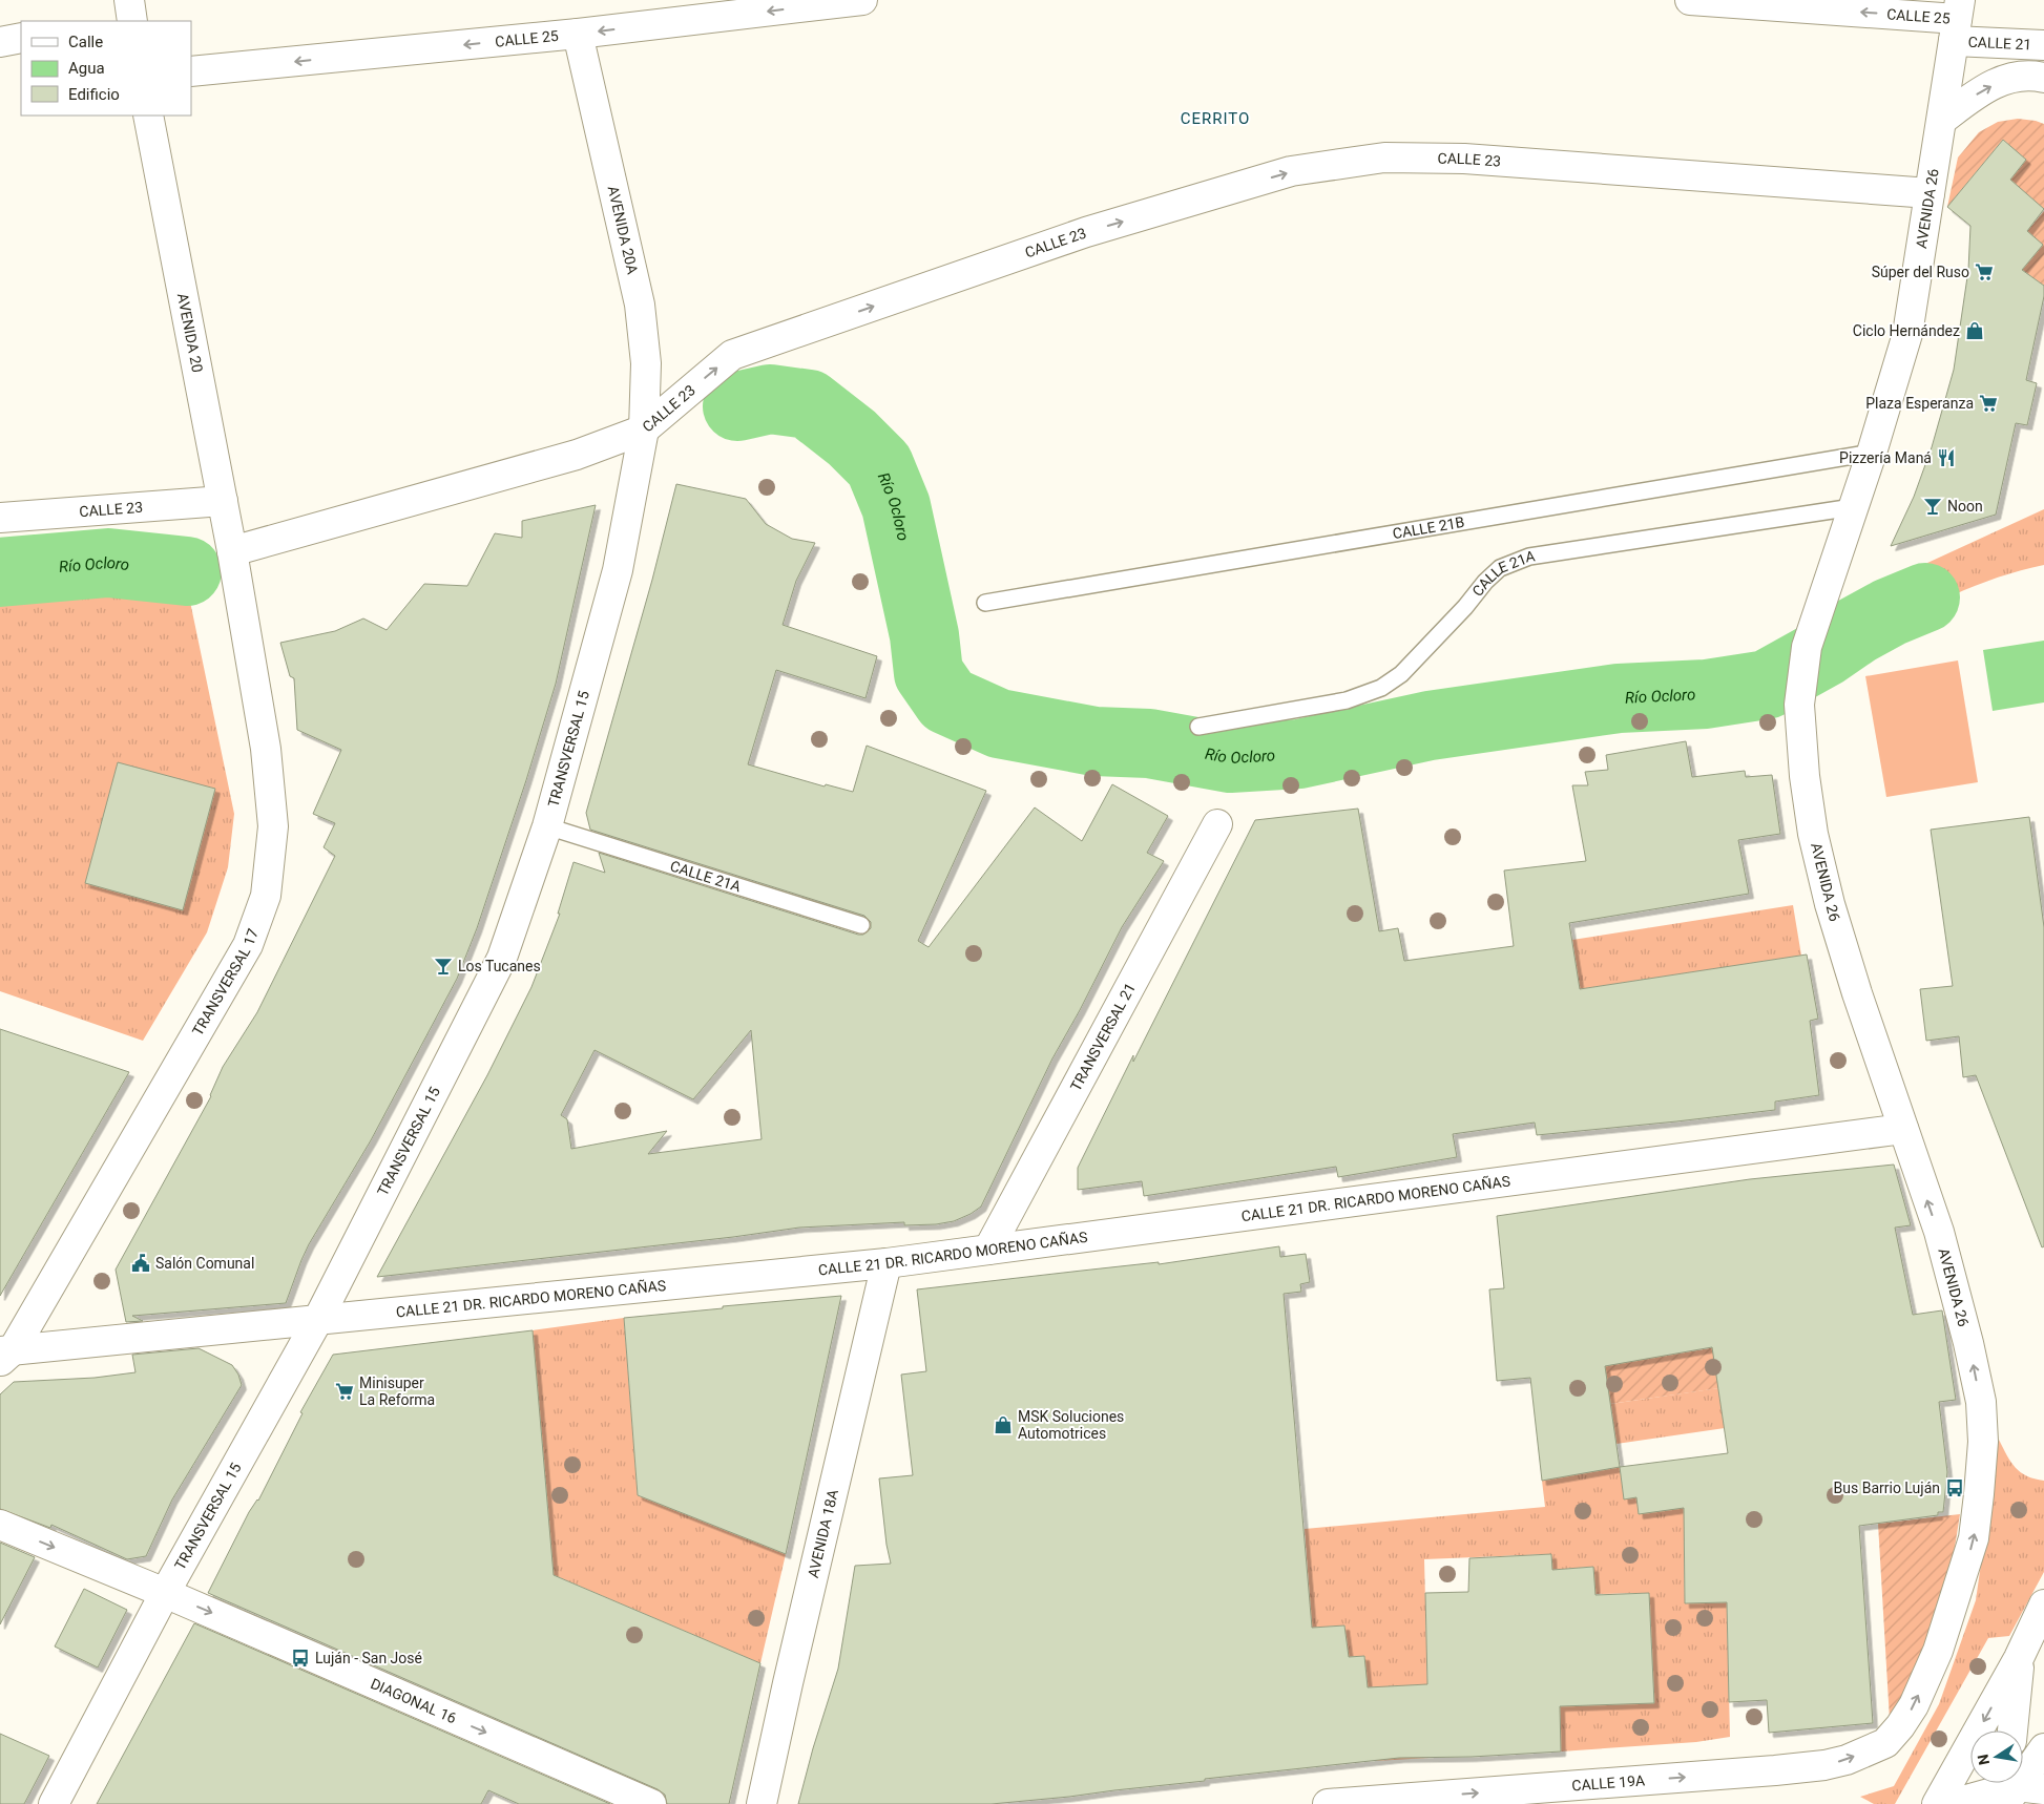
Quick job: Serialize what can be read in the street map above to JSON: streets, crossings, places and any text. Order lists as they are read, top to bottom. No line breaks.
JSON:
{"streets":{"street":["CALLE 25","CALLE 21","CALLE 23","AVENIDA 26","AVENIDA 20A","AVENIDA 20","TRANSVERSAL 15","TRANSVERSAL 17","TRANSVERSAL 21","CALLE 21 DR. RICARDO MORENO CAÑAS","AVENIDA 18A","DIAGONAL 16","CALLE 19A"],"lane":["CALLE 21B","CALLE 21A"]},"crossings":[["CALLE 25","CALLE 21"],["CALLE 25","AVENIDA 26"],["CALLE 25","AVENIDA 20A"],["CALLE 21","AVENIDA 26"],["CALLE 23","AVENIDA 26"],["CALLE 23","AVENIDA 20A"],["CALLE 23","AVENIDA 20"],["CALLE 23","TRANSVERSAL 15"],["CALLE 23","TRANSVERSAL 17"],["AVENIDA 26","CALLE 21B"],["AVENIDA 26","CALLE 21A"],["AVENIDA 26","CALLE 21 DR. RICARDO MORENO CAÑAS"],["AVENIDA 26","CALLE 19A"],["AVENIDA 20A","TRANSVERSAL 15"],["AVENIDA 20","TRANSVERSAL 17"],["CALLE 21A","TRANSVERSAL 15"],["TRANSVERSAL 15","CALLE 21 DR. RICARDO MORENO CAÑAS"],["TRANSVERSAL 15","DIAGONAL 16"],["TRANSVERSAL 17","CALLE 21 DR. RICARDO MORENO CAÑAS"],["TRANSVERSAL 21","CALLE 21 DR. RICARDO MORENO CAÑAS"],["CALLE 21 DR. RICARDO MORENO CAÑAS","AVENIDA 18A"]],"one_way":["CALLE 25","CALLE 23","DIAGONAL 16","CALLE 19A"],"districts":["CERRITO"],"water":["Río Ocloro"],"places":{"supermarket":["Súper del Ruso","Plaza Esperanza","Minisuper La Reforma"],"shop":["Ciclo Hernández","MSK Soluciones Automotrices"],"restaurant":["Pizzería Maná"],"bar":["Noon","Los Tucanes"],"public building":["Salón Comunal"],"bus stop":["Bus Barrio Luján","Luján - San José"]},"legend":["Calle","Agua","Edificio"],"north":"left"}
